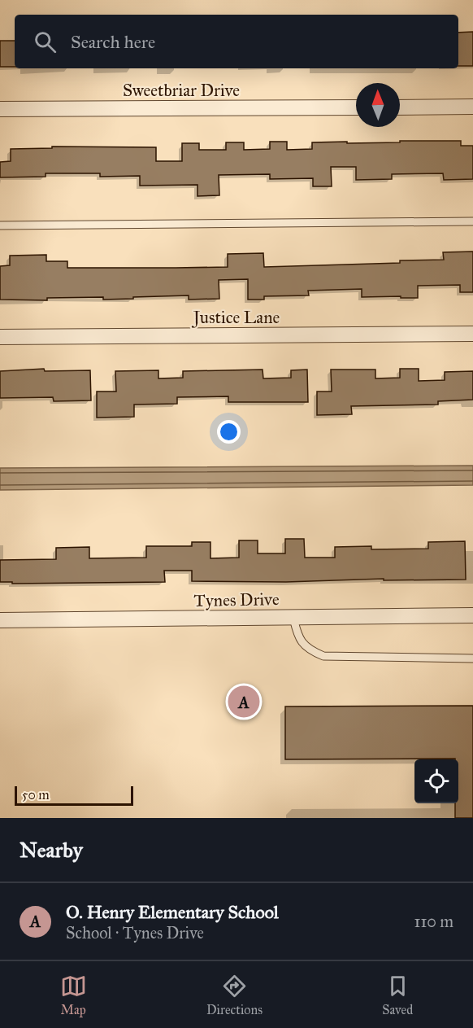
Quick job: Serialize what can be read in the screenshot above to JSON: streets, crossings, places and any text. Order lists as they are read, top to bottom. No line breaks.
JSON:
{"streets":{"street":["Sweetbriar Drive","Justice Lane","Tynes Drive"]},"scale_bar":"50 m","north":"top","page":{"search":"Search here","pins":"A","scale":"50 m","heading":"Nearby","list":[{"mark":"A","name":"O. Henry Elementary School","note":"School · Tynes Drive","value":"110 m"}],"nav":["Map","Directions","Saved"]}}
